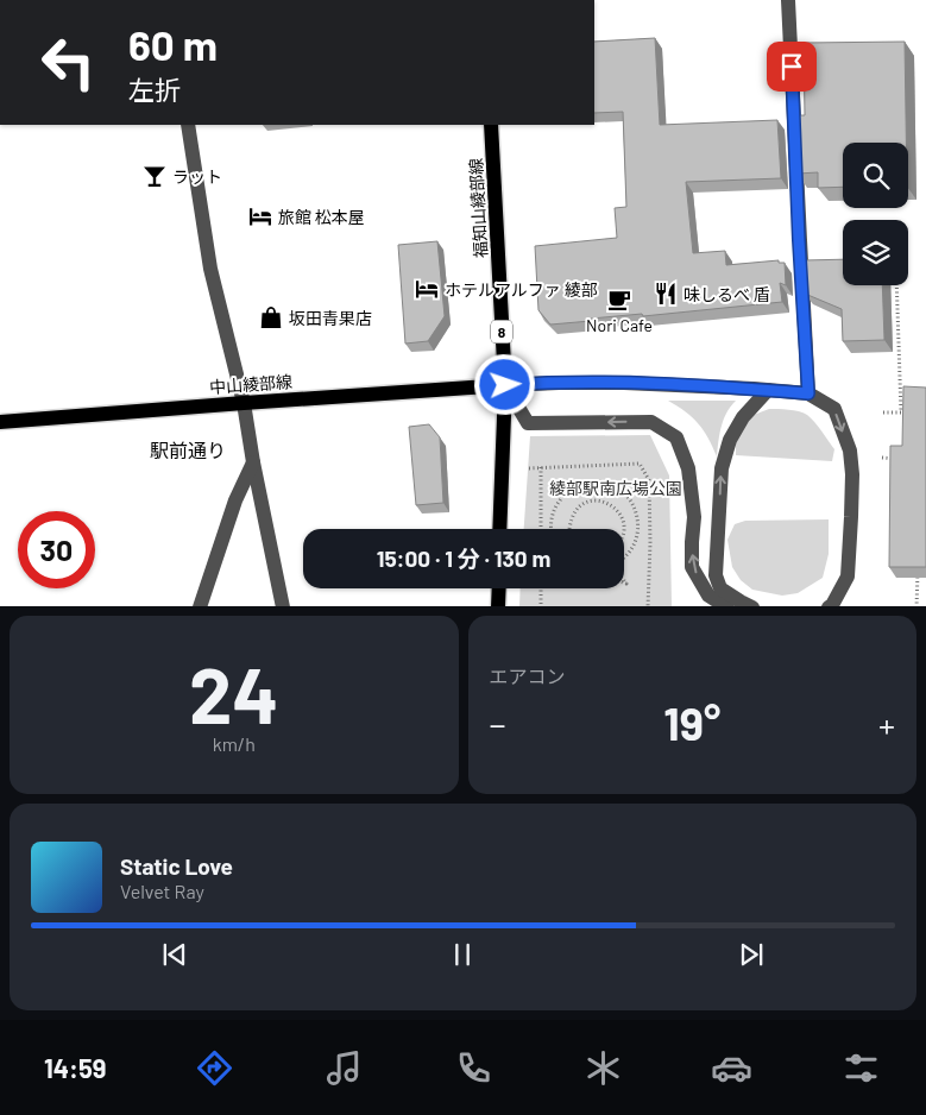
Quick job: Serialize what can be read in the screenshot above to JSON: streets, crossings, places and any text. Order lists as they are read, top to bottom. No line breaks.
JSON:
{"streets":{"main road":["福知山綾部線","8","中山綾部線"]},"crossings":[["福知山綾部線","中山綾部線"]],"districts":["駅前通り"],"parks":["綾部駅南広場公園"],"places":{"bar":["ラット"],"hotel":["旅館 松本屋","ホテルアルファ 綾部"],"restaurant":["味しるべ 盾"],"cafe":["Nori Cafe"],"shop":["坂田青果店"]},"page":{"turn":["60 m","左折"],"limit":"30","trip":"15:00 · 1 分 · 130 m","tile":[["24","km/h"],"エアコン"],"heat":["−","19°","+"],"song":["Static Love","Velvet Ray"],"tabs":"14:59"}}
